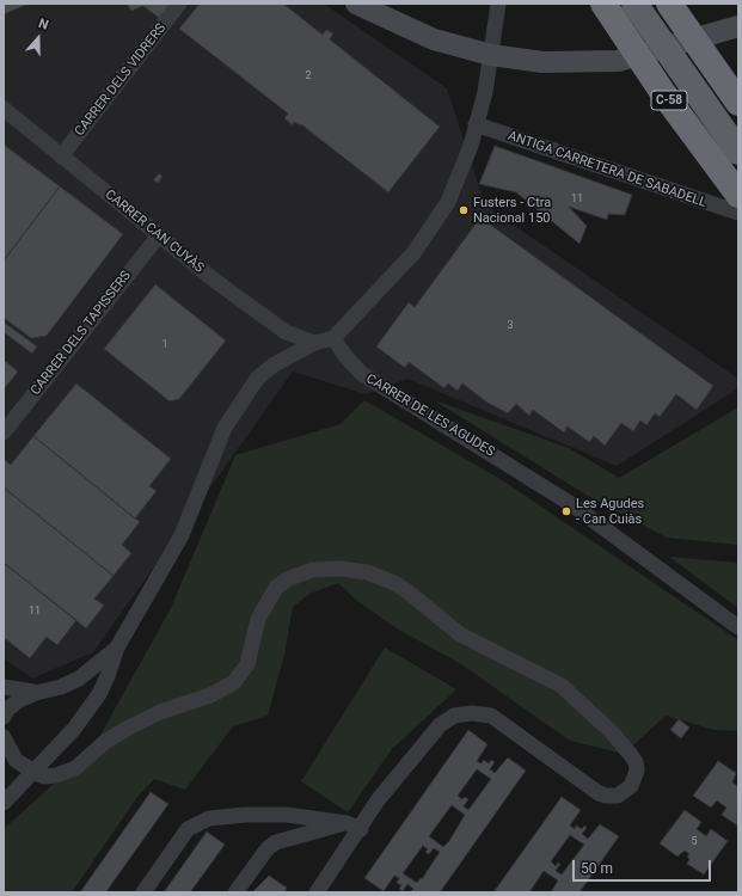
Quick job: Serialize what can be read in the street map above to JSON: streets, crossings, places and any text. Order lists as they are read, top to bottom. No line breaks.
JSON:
{"streets":{"highway":["C-58"],"street":["CARRER DELS VIDRERS","ANTIGA CARRETERA DE SABADELL","CARRER CAN CUYÀS","CARRER DELS TAPISSERS","CARRER DE LES AGUDES"]},"crossings":[["CARRER DELS VIDRERS","CARRER CAN CUYÀS"],["CARRER CAN CUYÀS","CARRER DELS TAPISSERS"]],"places":["Fusters - Ctra Nacional 150","Les Agudes - Can Cuiàs"],"house_numbers":["2","11","3","1","11","5"],"scale_bar":"50 m","north":"top"}
